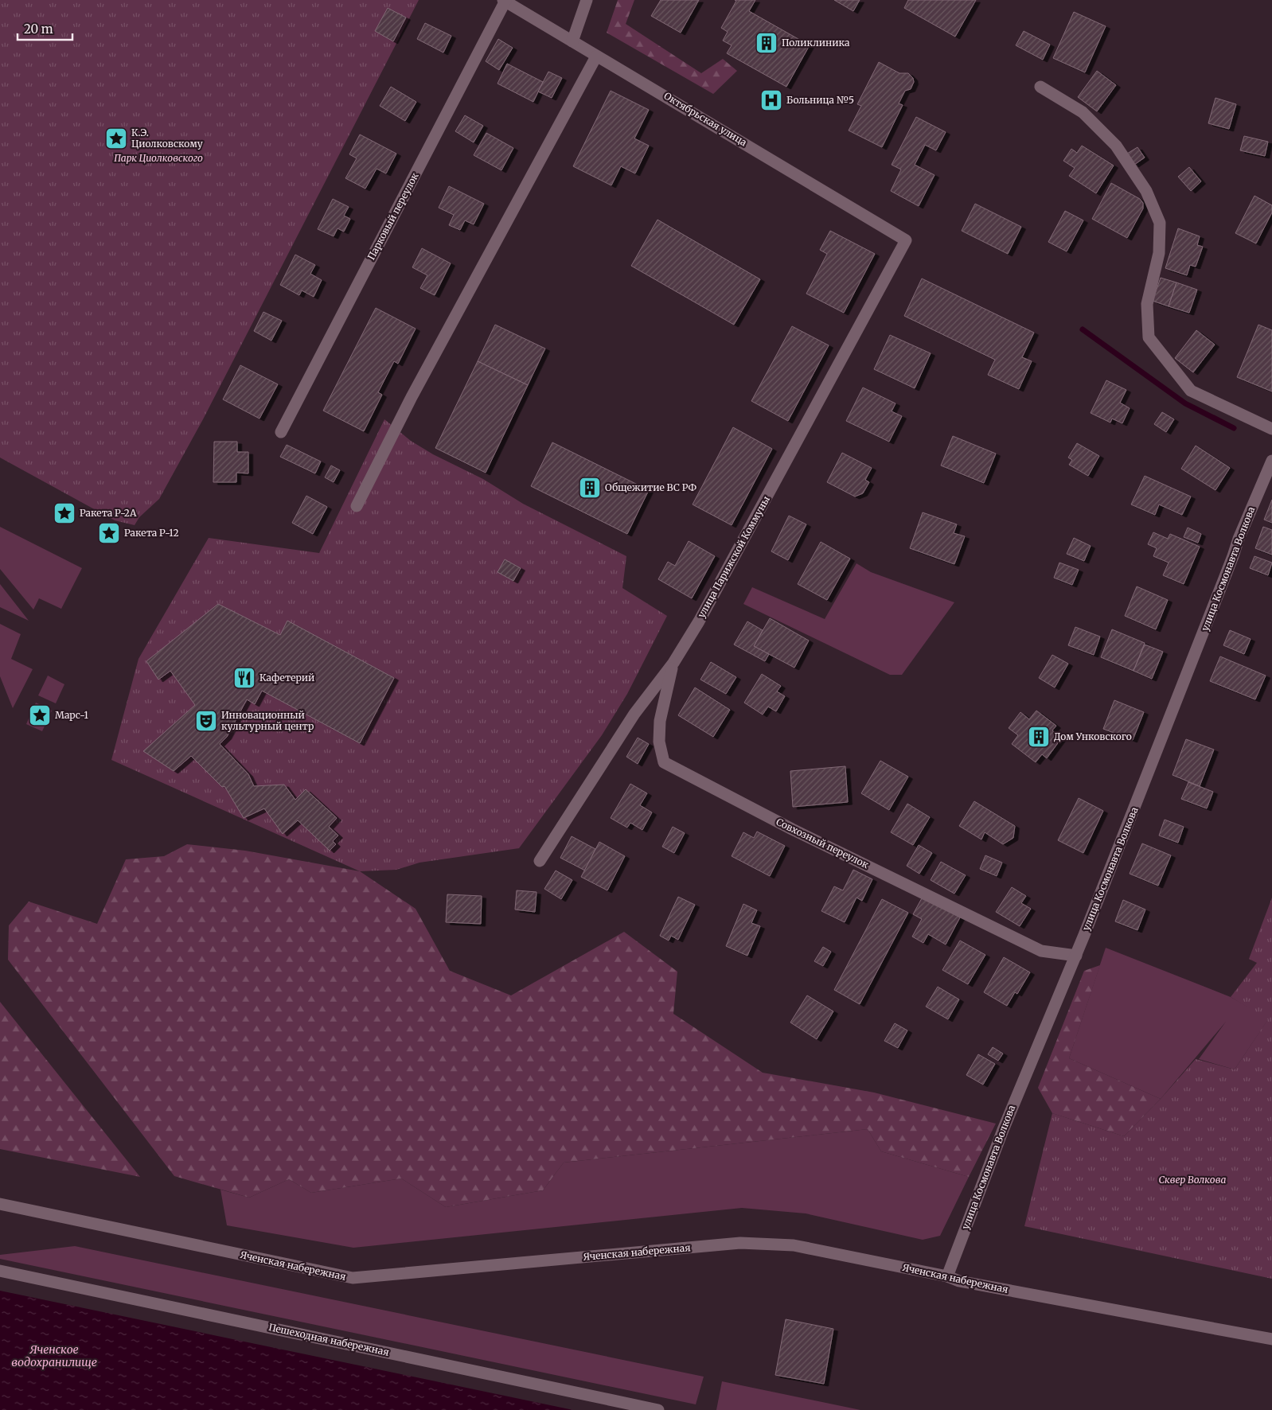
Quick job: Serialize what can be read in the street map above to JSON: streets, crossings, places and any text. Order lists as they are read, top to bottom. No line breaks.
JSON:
{"streets":{"street":["Октябрьская улица","Парковый переулок","улица Парижской Коммуны","улица Космонавта Волкова","Совхозный переулок","Яченская набережная","Пешеходная набережная"]},"crossings":[["Октябрьская улица","Парковый переулок"],["Октябрьская улица","улица Парижской Коммуны"],["улица Парижской Коммуны","Совхозный переулок"],["улица Космонавта Волкова","Совхозный переулок"],["улица Космонавта Волкова","Яченская набережная"]],"water":["Яченское водохранилище"],"parks":["Парк Циолковского","Сквер Волкова"],"places":{"building":["Поликлиника","Общежитие ВС РФ","Дом Унковского"],"hospital":["Больница №5"],"place":["К.Э. Циолковскому","Ракета Р-2А","Ракета Р-12","Марс-1"],"restaurant":["Кафетерий"],"theatre":["Инновационный культурный центр"]},"scale_bar":"20 m"}
